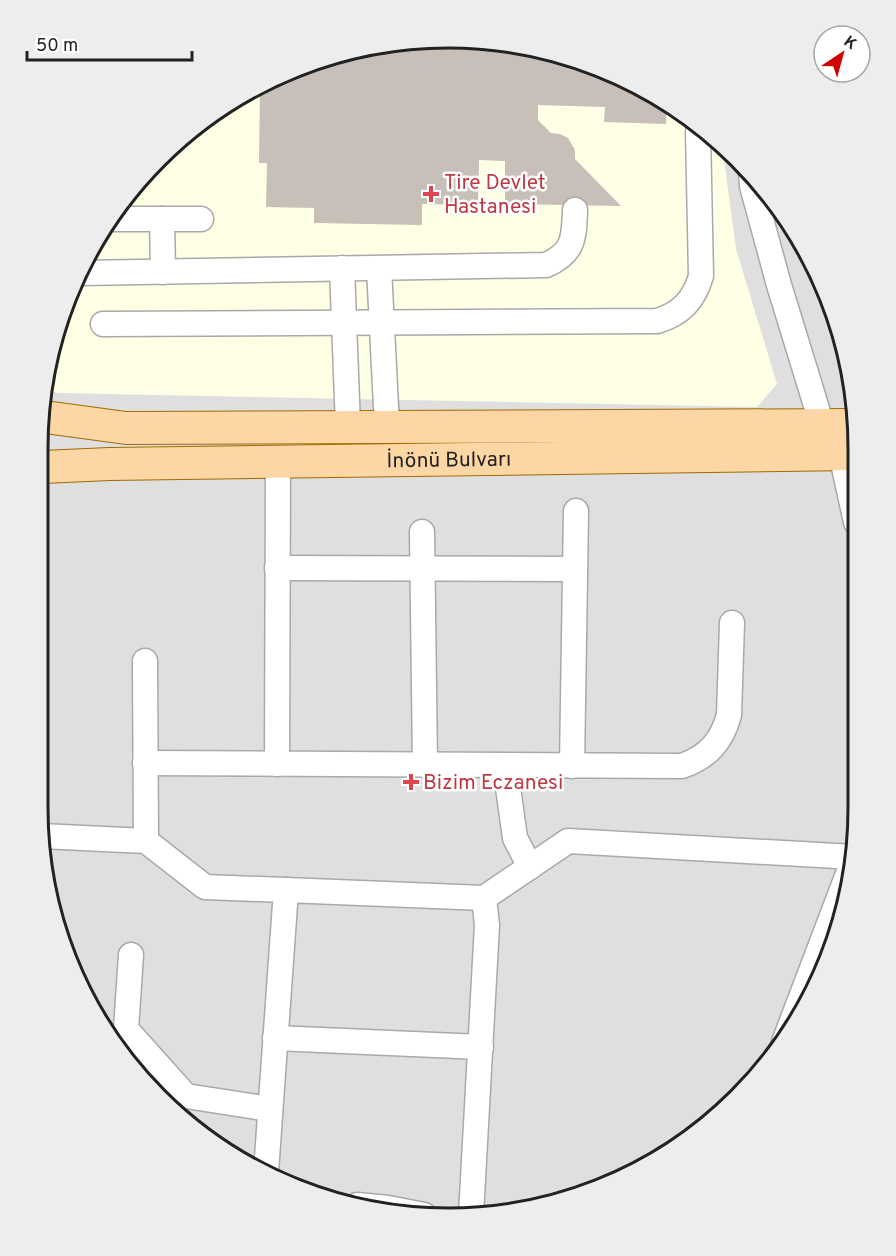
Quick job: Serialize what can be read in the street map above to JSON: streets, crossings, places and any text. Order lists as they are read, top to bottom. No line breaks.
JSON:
{"streets":{"main road":["İnönü Bulvarı"]},"places":{"health":["Tire Devlet Hastanesi","Bizim Eczanesi"]},"scale_bar":"50 m","north":"top right"}
